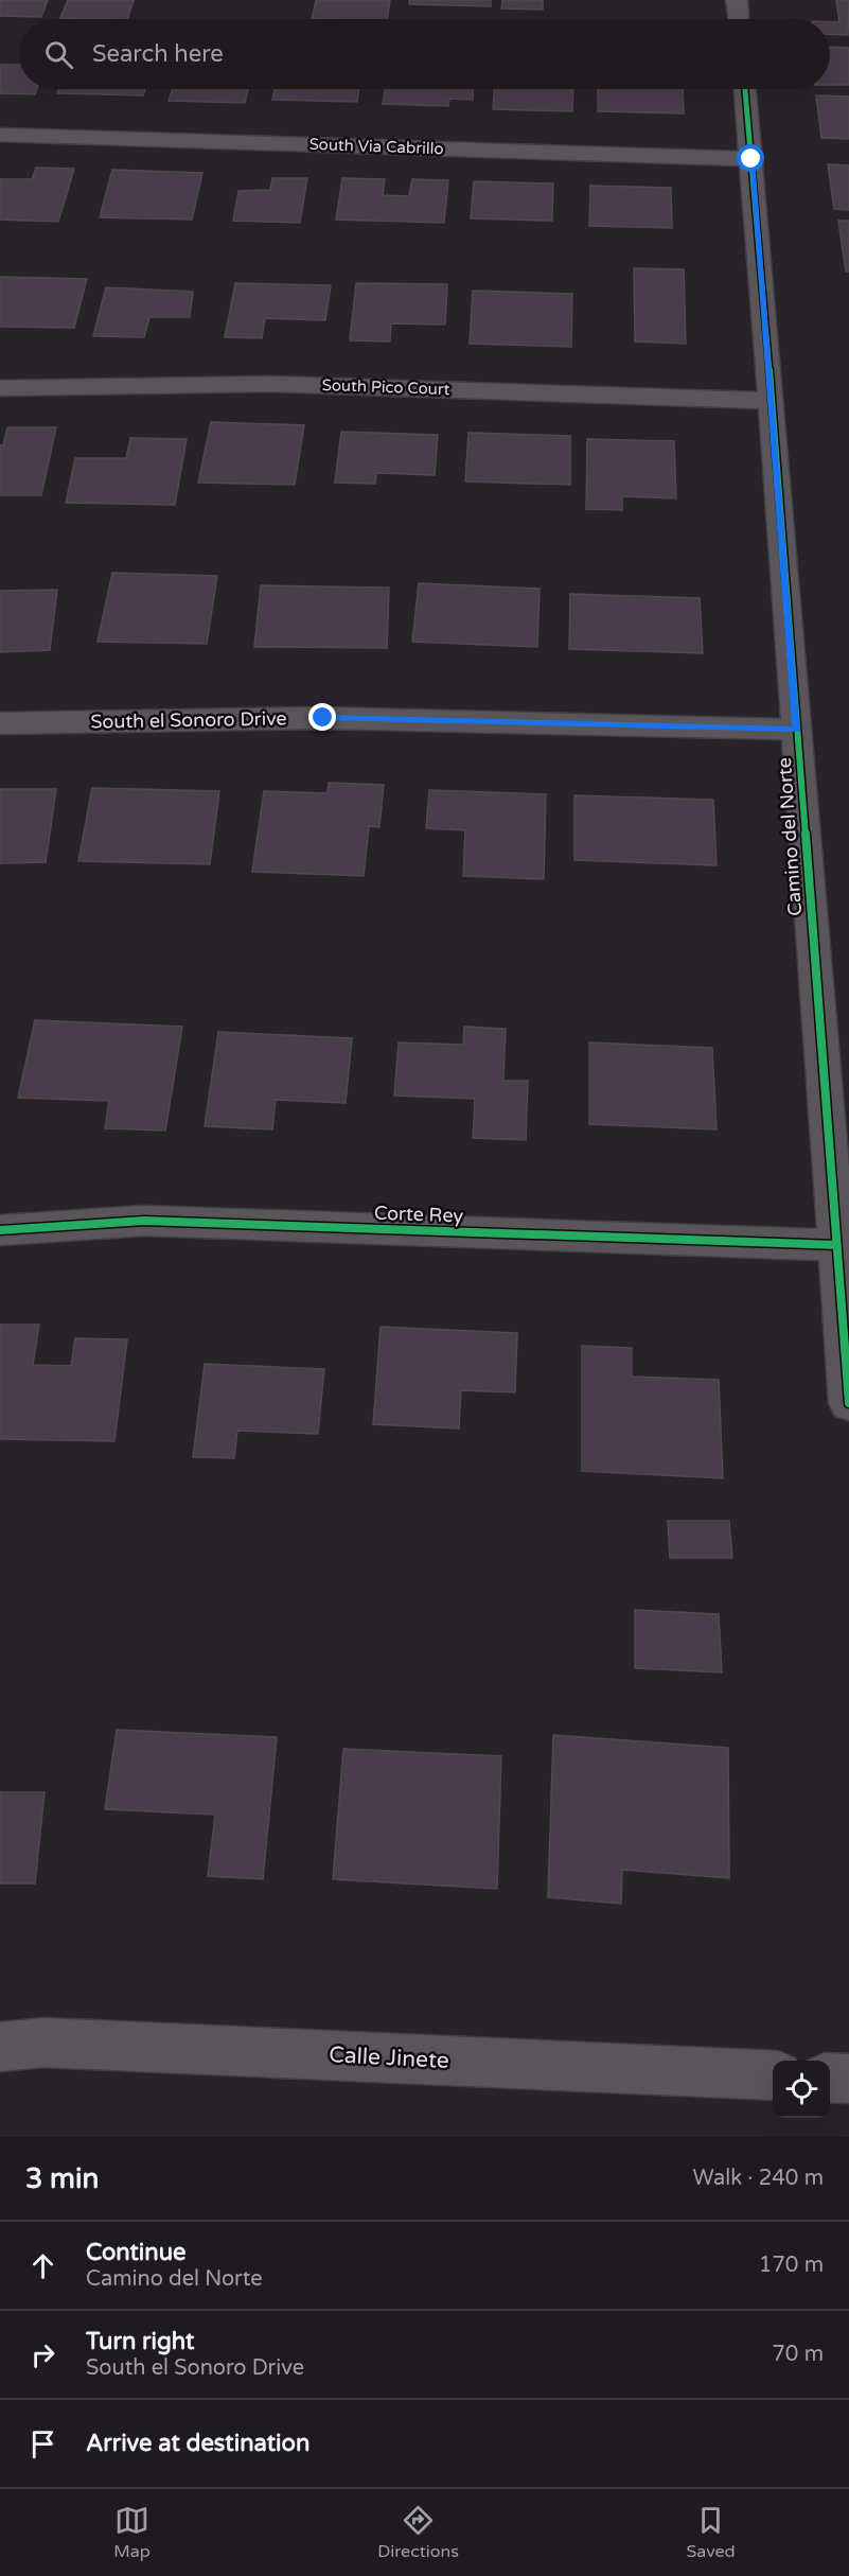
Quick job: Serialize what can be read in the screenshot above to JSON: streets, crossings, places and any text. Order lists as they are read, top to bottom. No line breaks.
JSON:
{"streets":{"street":["South Via Cabrillo","South Pico Court","South el Sonoro Drive","Camino del Norte","Corte Rey","Calle Jinete"]},"crossings":[["South Via Cabrillo","Camino del Norte"],["South Pico Court","Camino del Norte"],["South el Sonoro Drive","Camino del Norte"],["Camino del Norte","Corte Rey"]],"page":{"search":"Search here","heading":["3 min","Walk · 240 m"],"list":[["Continue","Camino del Norte","170 m"],["Turn right","South el Sonoro Drive","70 m"],"Arrive at destination"],"nav":["Map","Directions","Saved"]}}
